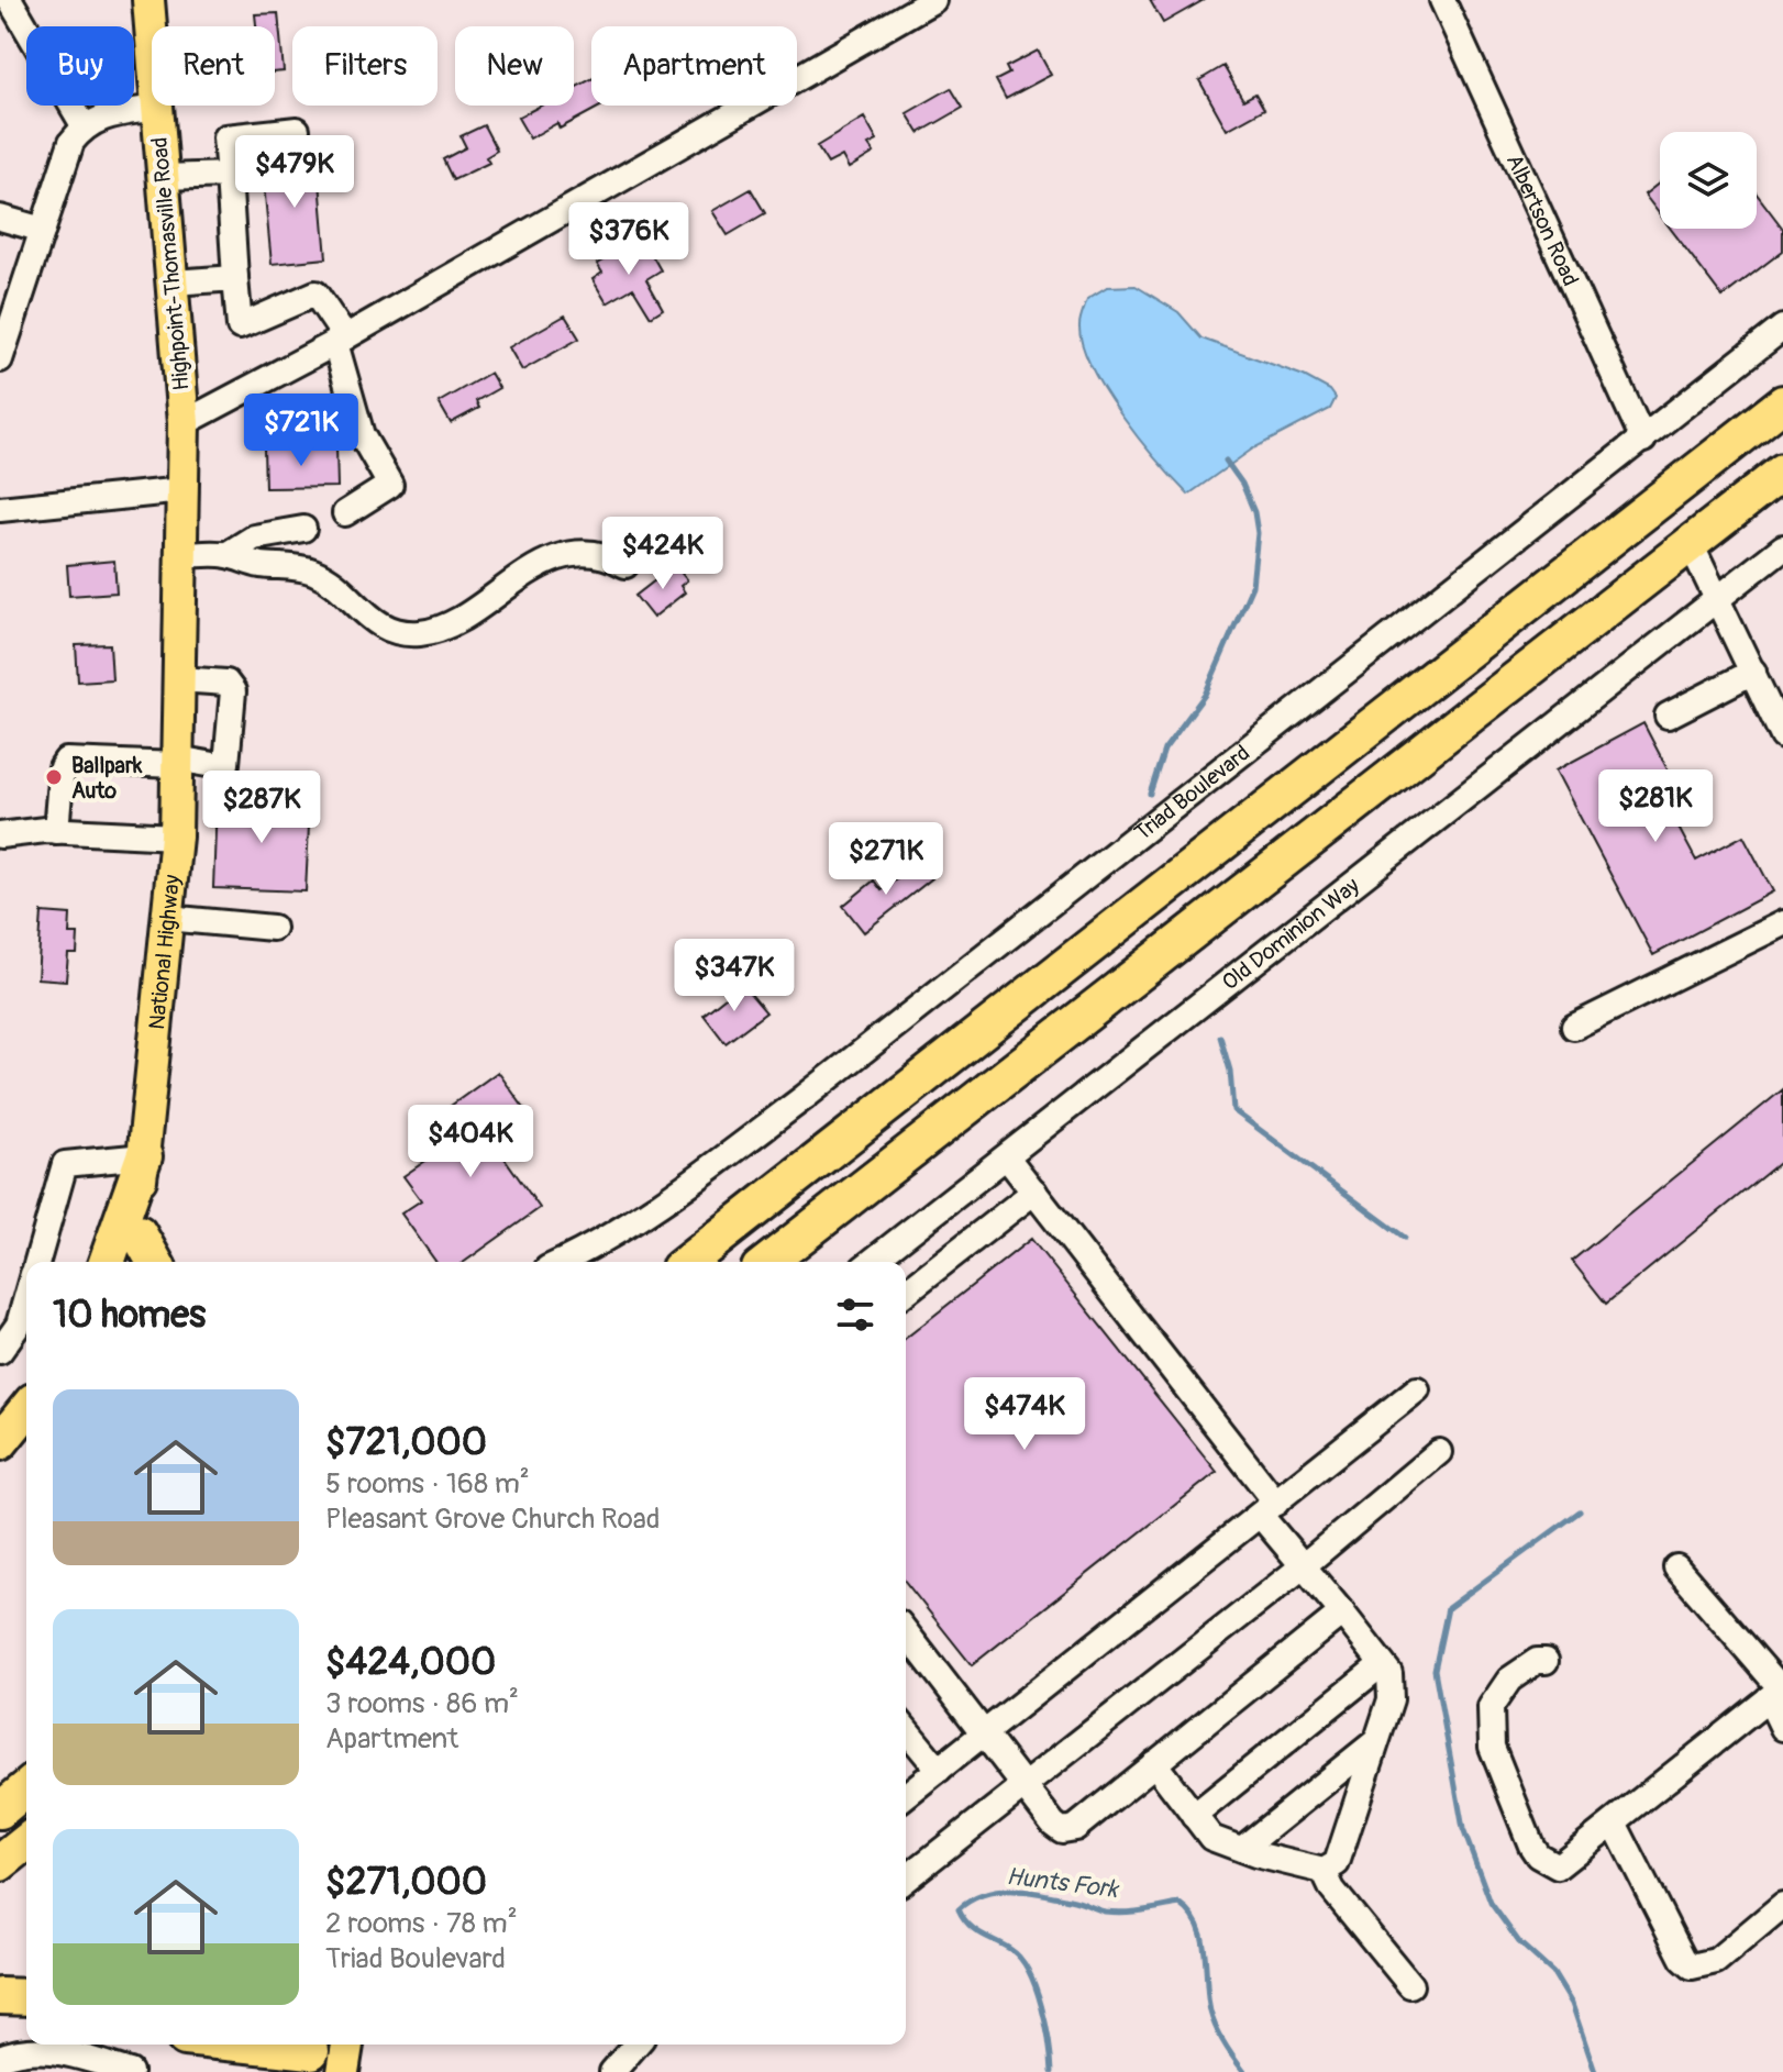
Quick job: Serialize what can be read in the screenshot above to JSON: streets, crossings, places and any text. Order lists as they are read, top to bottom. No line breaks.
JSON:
{"streets":{"main road":["Highpoint-Thomasville Road","National Highway"],"street":["Albertson Road","Triad Boulevard","Old Dominion Way"]},"crossings":[["Albertson Road","Triad Boulevard"],["Highpoint-Thomasville Road","National Highway"]],"water":["Hunts Fork"],"places":["Ballpark Auto"],"page":{"chip":["Buy","Rent","Filters","New","Apartment"],"price":["$479K","$376K","$721K","$424K","$281K","$287K","$271K","$347K","$404K","$474K"],"heading":"10 homes","list":[{"name":"$721,000","note":"5 rooms · 168 m² · Pleasant Grove Church Road"},{"name":"$424,000","note":"3 rooms · 86 m² · Apartment"},{"name":"$271,000","note":"2 rooms · 78 m² · Triad Boulevard"}]}}
